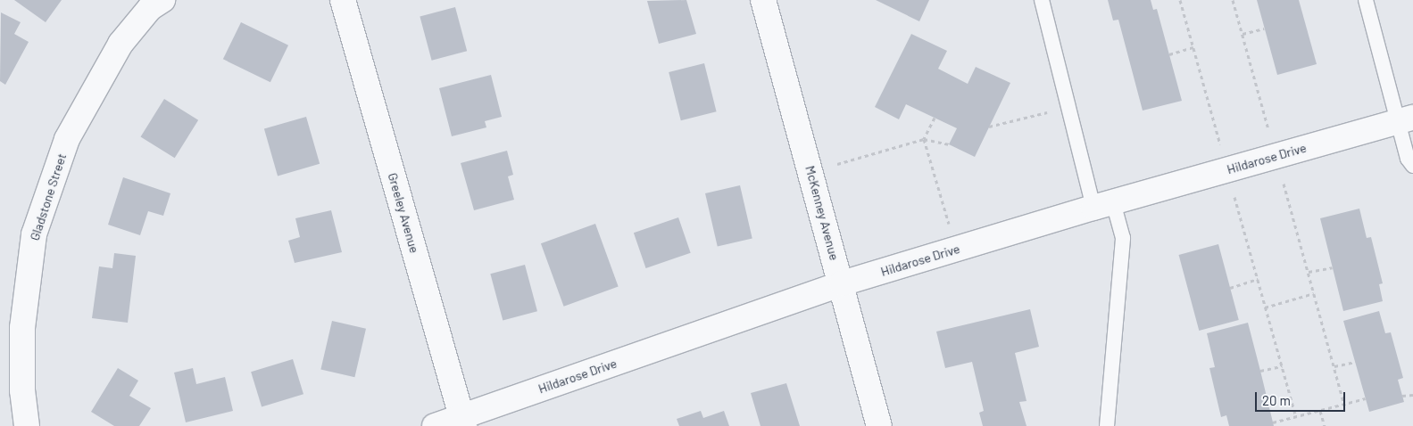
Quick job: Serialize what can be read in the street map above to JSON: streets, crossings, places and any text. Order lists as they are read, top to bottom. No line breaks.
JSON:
{"streets":{"street":["Hildarose Drive","Gladstone Street","Greeley Avenue","McKenney Avenue"]},"crossings":[["Hildarose Drive","Greeley Avenue"],["Hildarose Drive","McKenney Avenue"]],"scale_bar":"20 m"}
